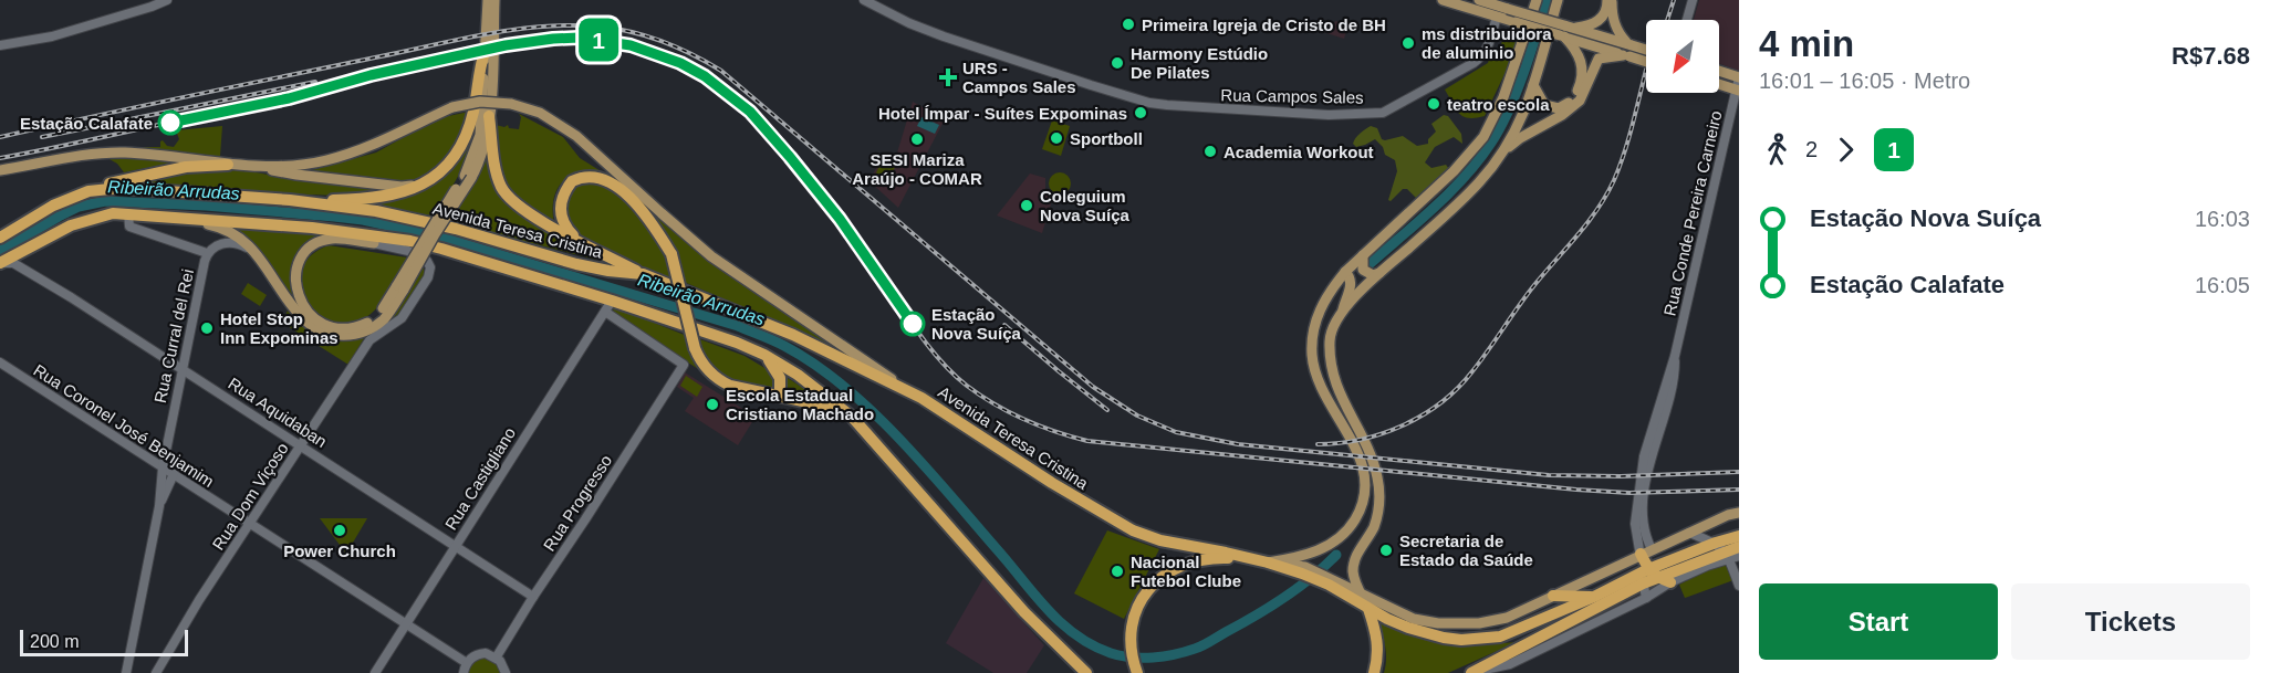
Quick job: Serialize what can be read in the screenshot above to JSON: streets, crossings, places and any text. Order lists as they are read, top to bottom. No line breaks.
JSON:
{"streets":{"highway":["Avenida Teresa Cristina"],"street":["Rua Campos Sales","Rua Conde Pereira Carneiro","Rua Curral del Rei","Rua Aquidaban","Rua Coronel José Benjamim","Rua Castigliano","Rua Dom Viçoso","Rua Progresso"]},"crossings":[["Rua Curral del Rei","Rua Aquidaban"],["Rua Curral del Rei","Rua Coronel José Benjamim"],["Rua Aquidaban","Rua Castigliano"],["Rua Aquidaban","Rua Dom Viçoso"],["Rua Aquidaban","Rua Progresso"],["Rua Coronel José Benjamim","Rua Castigliano"],["Rua Coronel José Benjamim","Rua Dom Viçoso"],["Rua Castigliano","Rua Progresso"]],"water":["Ribeirão Arrudas"],"places":{"other":["Primeira Igreja de Cristo de BH","ms distribuidora de aluminio","Harmony Estúdio De Pilates","teatro escola","Hotel Ímpar - Suítes Expominas","Estação Calafate","Sportboll","SESI Mariza Araújo - COMAR","Academia Workout","Coleguium Nova Suíça","Estação Nova Suíça","Hotel Stop Inn Expominas","Escola Estadual Cristiano Machado","Power Church","Secretaria de Estado da Saúde","Nacional Futebol Clube"],"health":["URS - Campos Sales"]},"lines":["metro line 1"],"scale_bar":"200 m","north":"bottom left","page":{"on_map":"1","heading":["4 min","16:01 – 16:05 · Metro","R$7.68"],"legs":["2","1"],"list":[{"name":"Estação Nova Suíça","value":"16:03"},{"name":"Estação Calafate","value":"16:05"}],"buttons":["Start","Tickets"],"scale":"200 m"}}
